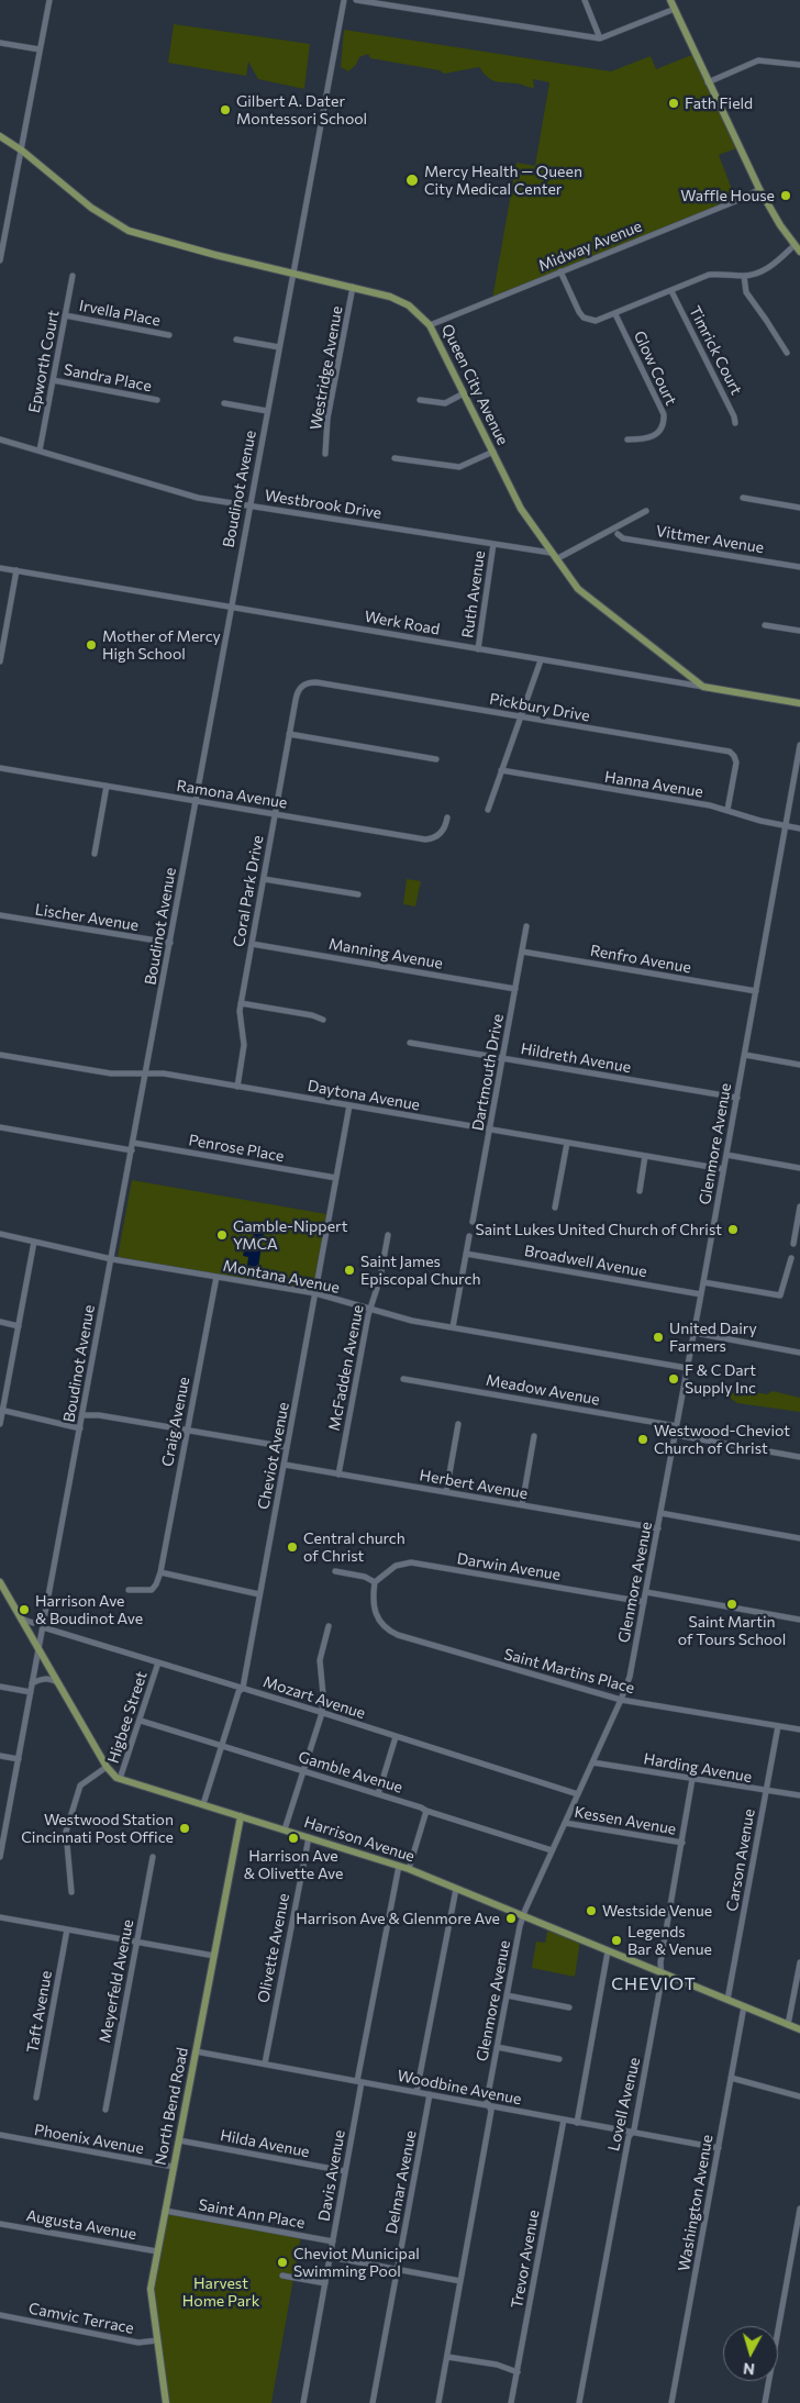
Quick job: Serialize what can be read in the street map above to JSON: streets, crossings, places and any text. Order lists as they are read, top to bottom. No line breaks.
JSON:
{"streets":{"main road":["Queen City Avenue","Werk Road","Harrison Avenue","North Bend Road"],"street":["Midway Avenue","Irvella Place","Timrick Court","Epworth Court","Westridge Avenue","Glow Court","Sandra Place","Boudinot Avenue","Westbrook Drive","Vittmer Avenue","Ruth Avenue","Pickbury Drive","Hanna Avenue","Ramona Avenue","Coral Park Drive","Lischer Avenue","Manning Avenue","Renfro Avenue","Hildreth Avenue","Dartmouth Drive","Daytona Avenue","Glenmore Avenue","Penrose Place","Broadwell Avenue","Montana Avenue","McFadden Avenue","Meadow Avenue","Craig Avenue","Cheviot Avenue","Herbert Avenue","Darwin Avenue","Saint Martins Place","Mozart Avenue","Higbee Street","Harding Avenue","Gamble Avenue","Kessen Avenue","Carson Avenue","Olivette Avenue","Meyerfeld Avenue","Taft Avenue","Woodbine Avenue","Lovell Avenue","Phoenix Avenue","Hilda Avenue","Davis Avenue","Delmar Avenue","Washington Avenue","Saint Ann Place","Augusta Avenue","Trevor Avenue","Camvic Terrace"]},"crossings":[["Midway Avenue","Queen City Avenue"],["Irvella Place","Epworth Court"],["Epworth Court","Sandra Place"],["Epworth Court","Westbrook Drive"],["Westridge Avenue","Queen City Avenue"],["Queen City Avenue","Boudinot Avenue"],["Queen City Avenue","Westbrook Drive"],["Queen City Avenue","Werk Road"],["Boudinot Avenue","Westbrook Drive"],["Boudinot Avenue","Werk Road"],["Boudinot Avenue","Ramona Avenue"],["Boudinot Avenue","Lischer Avenue"],["Boudinot Avenue","Daytona Avenue"],["Boudinot Avenue","Penrose Place"],["Boudinot Avenue","Montana Avenue"],["Boudinot Avenue","Mozart Avenue"],["Boudinot Avenue","Harrison Avenue"],["Westbrook Drive","Ruth Avenue"],["Ruth Avenue","Werk Road"],["Pickbury Drive","Hanna Avenue"],["Pickbury Drive","Coral Park Drive"],["Hanna Avenue","Glenmore Avenue"],["Ramona Avenue","Coral Park Drive"],["Coral Park Drive","Manning Avenue"],["Coral Park Drive","Daytona Avenue"],["Manning Avenue","Dartmouth Drive"],["Renfro Avenue","Dartmouth Drive"],["Renfro Avenue","Glenmore Avenue"],["Hildreth Avenue","Dartmouth Drive"],["Hildreth Avenue","Glenmore Avenue"],["Dartmouth Drive","Daytona Avenue"],["Daytona Avenue","Glenmore Avenue"],["Daytona Avenue","Cheviot Avenue"],["Glenmore Avenue","Broadwell Avenue"],["Glenmore Avenue","Montana Avenue"],["Glenmore Avenue","Meadow Avenue"],["Glenmore Avenue","Herbert Avenue"],["Glenmore Avenue","Darwin Avenue"],["Glenmore Avenue","Saint Martins Place"],["Glenmore Avenue","Mozart Avenue"],["Glenmore Avenue","Harding Avenue"],["Glenmore Avenue","Gamble Avenue"],["Glenmore Avenue","Kessen Avenue"],["Glenmore Avenue","Harrison Avenue"],["Glenmore Avenue","Woodbine Avenue"],["Penrose Place","Cheviot Avenue"],["Montana Avenue","McFadden Avenue"],["Montana Avenue","Craig Avenue"],["Montana Avenue","Cheviot Avenue"],["McFadden Avenue","Herbert Avenue"],["Cheviot Avenue","Herbert Avenue"],["Cheviot Avenue","Mozart Avenue"],["Cheviot Avenue","Gamble Avenue"],["Cheviot Avenue","Harrison Avenue"],["Darwin Avenue","Saint Martins Place"],["Saint Martins Place","Carson Avenue"],["Mozart Avenue","Higbee Street"],["Higbee Street","Gamble Avenue"],["Higbee Street","Harrison Avenue"],["Harding Avenue","Carson Avenue"],["Harding Avenue","Lovell Avenue"],["Kessen Avenue","Lovell Avenue"],["Harrison Avenue","Carson Avenue"],["Harrison Avenue","Olivette Avenue"],["Harrison Avenue","Lovell Avenue"],["Harrison Avenue","North Bend Road"],["Harrison Avenue","Davis Avenue"],["Harrison Avenue","Washington Avenue"],["Olivette Avenue","Woodbine Avenue"],["Woodbine Avenue","Lovell Avenue"],["Woodbine Avenue","North Bend Road"],["Woodbine Avenue","Davis Avenue"],["Woodbine Avenue","Delmar Avenue"],["Woodbine Avenue","Washington Avenue"],["Woodbine Avenue","Trevor Avenue"],["North Bend Road","Phoenix Avenue"],["North Bend Road","Hilda Avenue"],["North Bend Road","Saint Ann Place"],["North Bend Road","Augusta Avenue"],["North Bend Road","Camvic Terrace"],["Hilda Avenue","Davis Avenue"],["Davis Avenue","Saint Ann Place"]],"districts":["CHEVIOT"],"parks":["Harvest Home Park"],"places":["Fath Field","Gilbert A. Dater Montessori School","Mercy Health — Queen City Medical Center","Waffle House","Mother of Mercy High School","Saint Lukes United Church of Christ","Gamble-Nippert YMCA","Saint James Episcopal Church","United Dairy Farmers","F & C Dart Supply Inc","Westwood-Cheviot Church of Christ","Central church of Christ","Saint Martin of Tours School","Harrison Ave & Boudinot Ave","Westwood Station Cincinnati Post Office","Harrison Ave & Olivette Ave","Westside Venue","Harrison Ave & Glenmore Ave","Legends Bar & Venue","Cheviot Municipal Swimming Pool"],"north":"bottom"}
